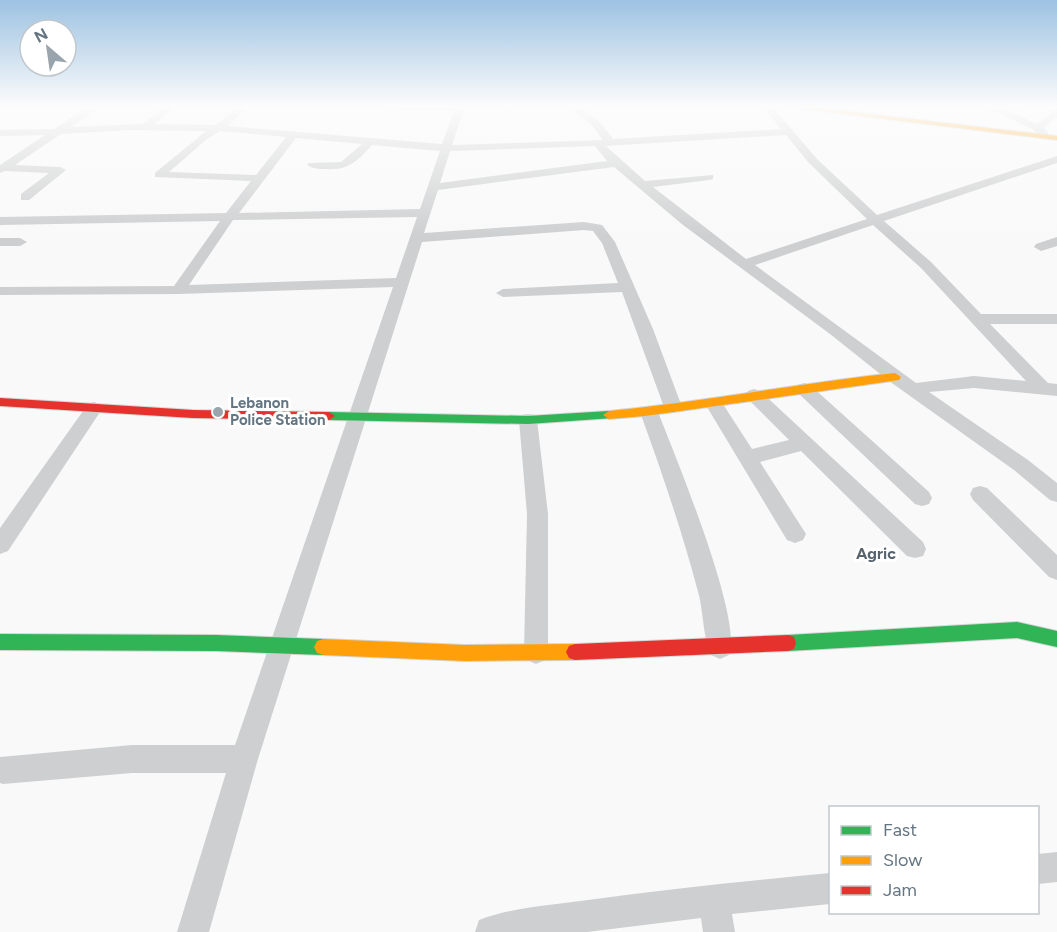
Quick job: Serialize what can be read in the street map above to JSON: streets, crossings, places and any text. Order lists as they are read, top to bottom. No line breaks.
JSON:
{"districts":["Agric"],"places":["Lebanon Police Station"],"legend":["Fast","Slow","Jam"],"north":"top left"}
